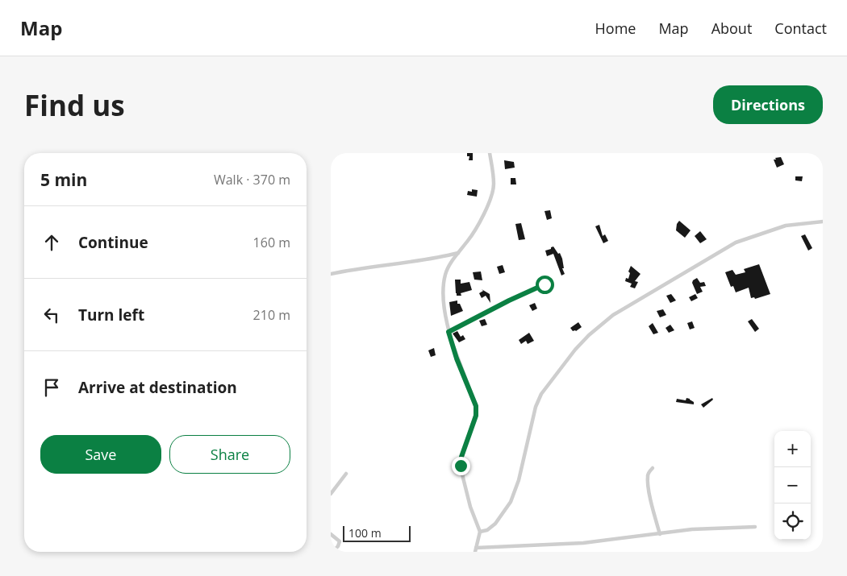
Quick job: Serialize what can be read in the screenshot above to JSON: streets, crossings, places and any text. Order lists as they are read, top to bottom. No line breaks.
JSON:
{"scale_bar":"100 m","page":{"header":"Map","nav":["Home","Map","About","Contact"],"buttons":["Directions",["Save","Share"]],"title":"Find us","heading":["5 min","Walk · 370 m"],"list":[["Continue","160 m"],["Turn left","210 m"],"Arrive at destination"],"map_buttons":["+","−"],"scale":"100 m"}}
